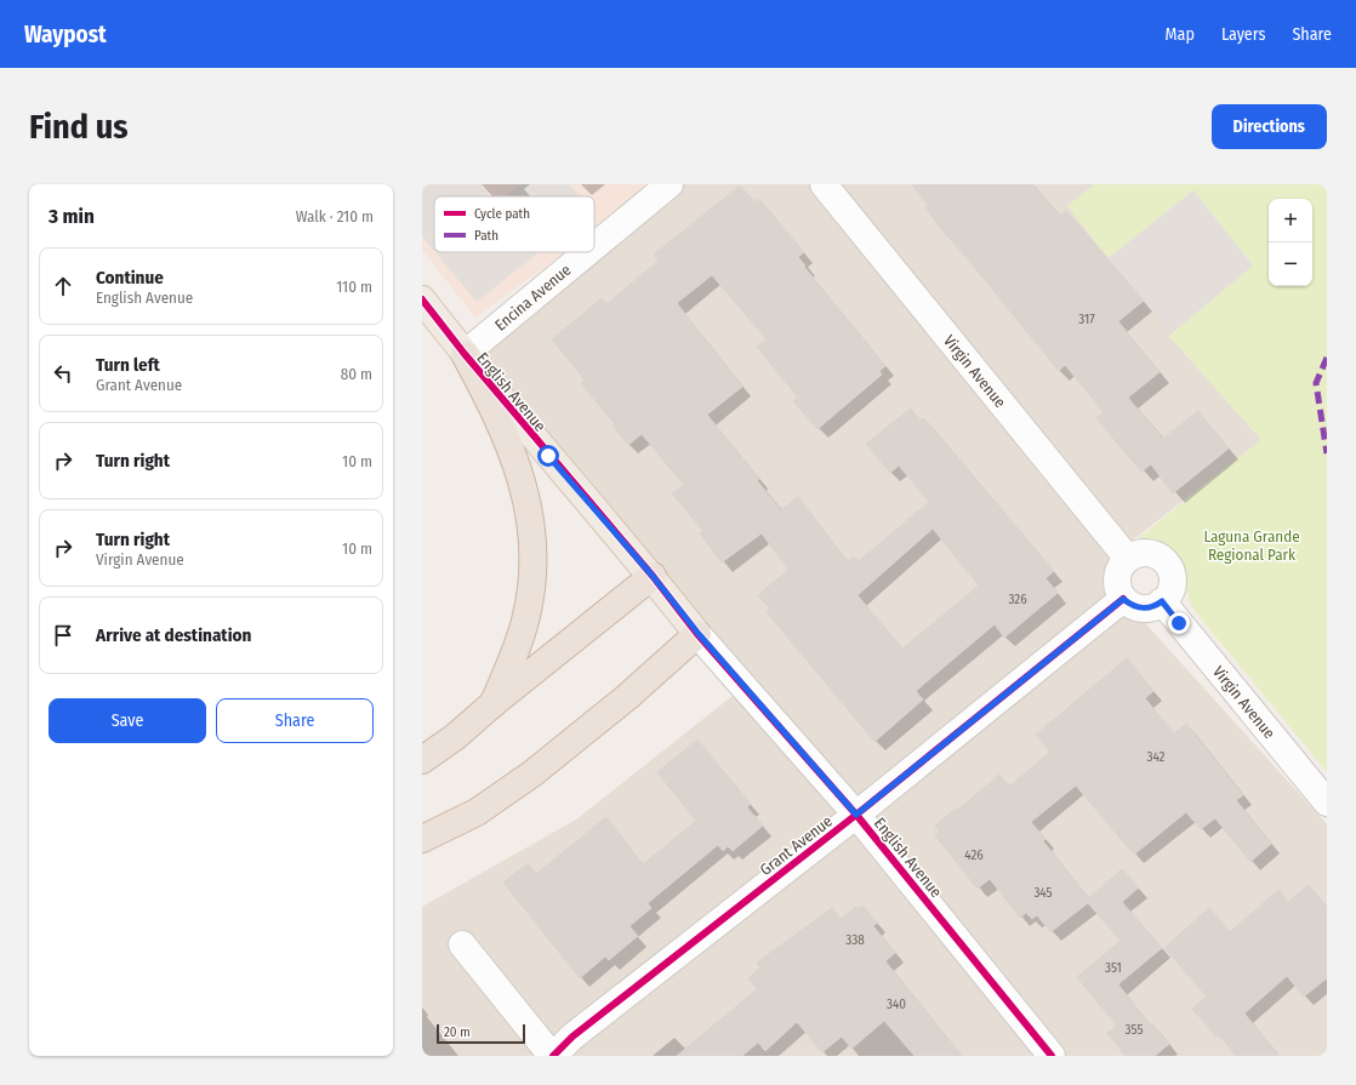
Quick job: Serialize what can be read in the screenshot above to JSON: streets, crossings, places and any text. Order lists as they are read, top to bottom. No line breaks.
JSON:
{"streets":{"main road":["English Avenue"],"street":["Encina Avenue","Virgin Avenue","Grant Avenue"]},"crossings":[["Encina Avenue","English Avenue"],["Virgin Avenue","Grant Avenue"],["English Avenue","Grant Avenue"]],"parks":["Laguna Grande Regional Park"],"house_numbers":["317","326","342","426","345","338","351","340","355"],"legend":["Cycle path","Path"],"scale_bar":"20 m","page":{"header":"Waypost","nav":["Map","Layers","Share"],"buttons":["Directions",["Save","Share"]],"title":"Find us","heading":["3 min","Walk · 210 m"],"map_buttons":["+","−"],"list":[["Continue","English Avenue","110 m"],["Turn left","Grant Avenue","80 m"],["Turn right","10 m"],["Turn right","Virgin Avenue","10 m"],"Arrive at destination"],"scale":"20 m"}}
